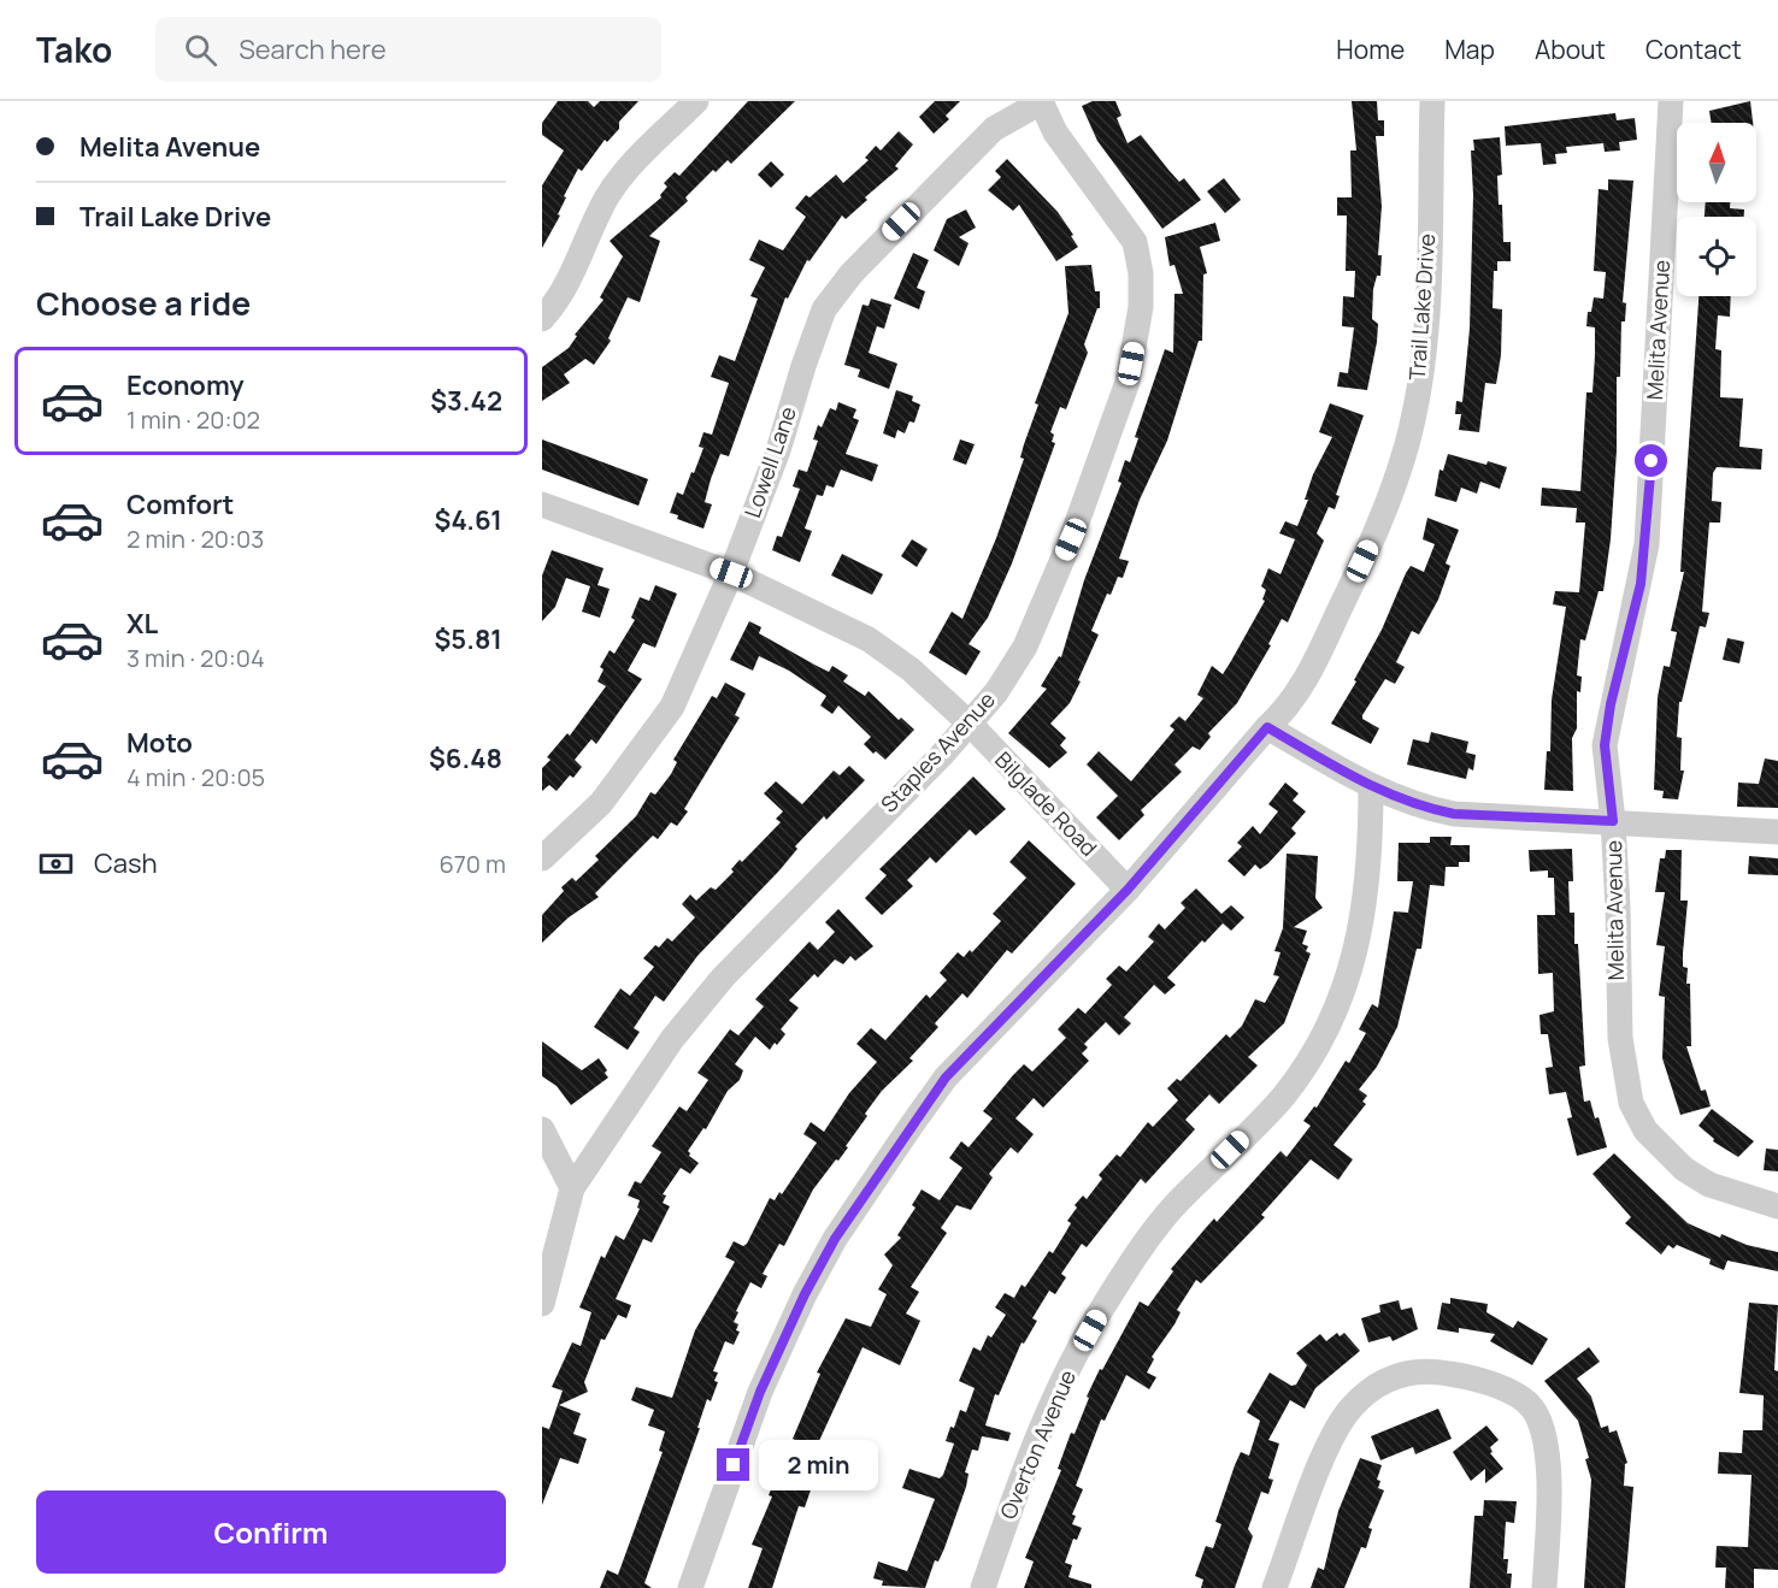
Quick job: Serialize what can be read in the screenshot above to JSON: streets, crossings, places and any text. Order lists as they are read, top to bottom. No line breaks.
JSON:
{"streets":{"street":["Trail Lake Drive","Melita Avenue","Lowell Lane","Staples Avenue","Bilglade Road","Overton Avenue"]},"crossings":[["Trail Lake Drive","Bilglade Road"],["Lowell Lane","Staples Avenue"],["Lowell Lane","Bilglade Road"],["Staples Avenue","Bilglade Road"]],"north":"top","page":{"header":"Tako","search":"Search here","nav":["Home","Map","About","Contact"],"banner":["Melita Avenue","Trail Lake Drive"],"heading":"Choose a ride","list":[{"name":"Economy","note":"1 min · 20:02","value":"$3.42"},{"name":"Comfort","note":"2 min · 20:03","value":"$4.61"},{"name":"XL","note":"3 min · 20:04","value":"$5.81"},{"name":"Moto","note":"4 min · 20:05","value":"$6.48"}],"pay":["Cash","670 m"],"bubble":"2 min","buttons":"Confirm"}}
